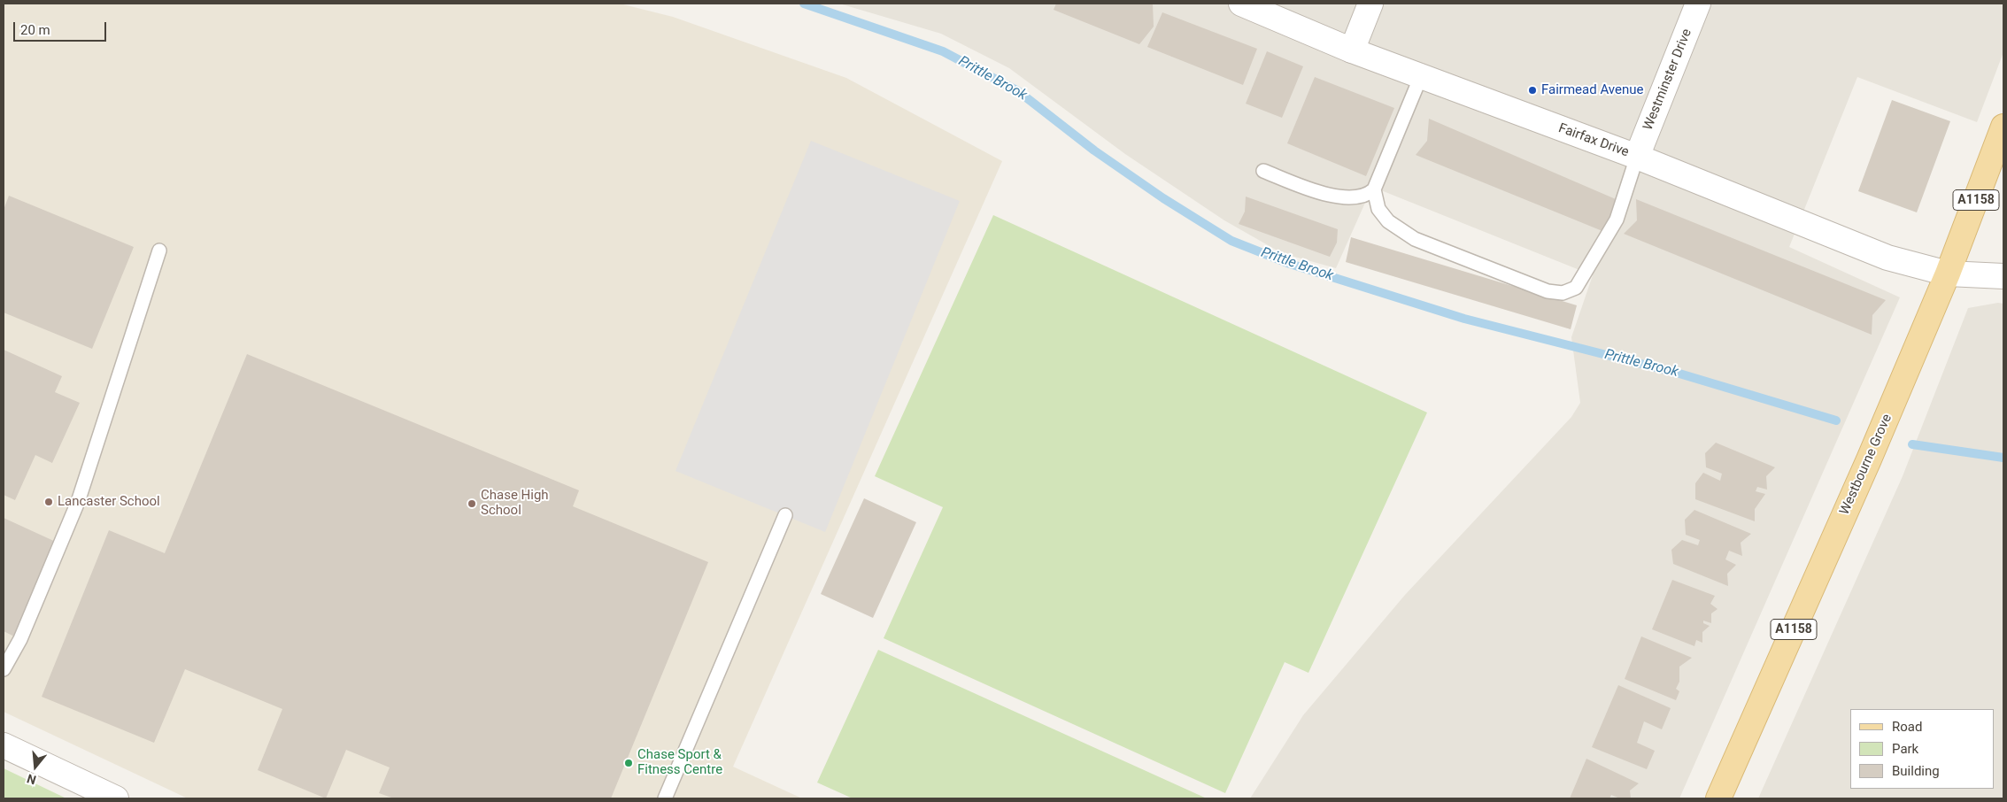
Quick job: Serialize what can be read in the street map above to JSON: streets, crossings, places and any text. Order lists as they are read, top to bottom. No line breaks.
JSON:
{"streets":{"main road":["A1158","Westbourne Grove"],"street":["Westminster Drive","Fairfax Drive"]},"crossings":[["Westminster Drive","Fairfax Drive"],["Fairfax Drive","Westbourne Grove"]],"water":["Prittle Brook"],"places":["Fairmead Avenue","Lancaster School","Chase High School","Chase Sport & Fitness Centre"],"legend":["Road","Park","Building"],"scale_bar":"20 m","north":"bottom"}
